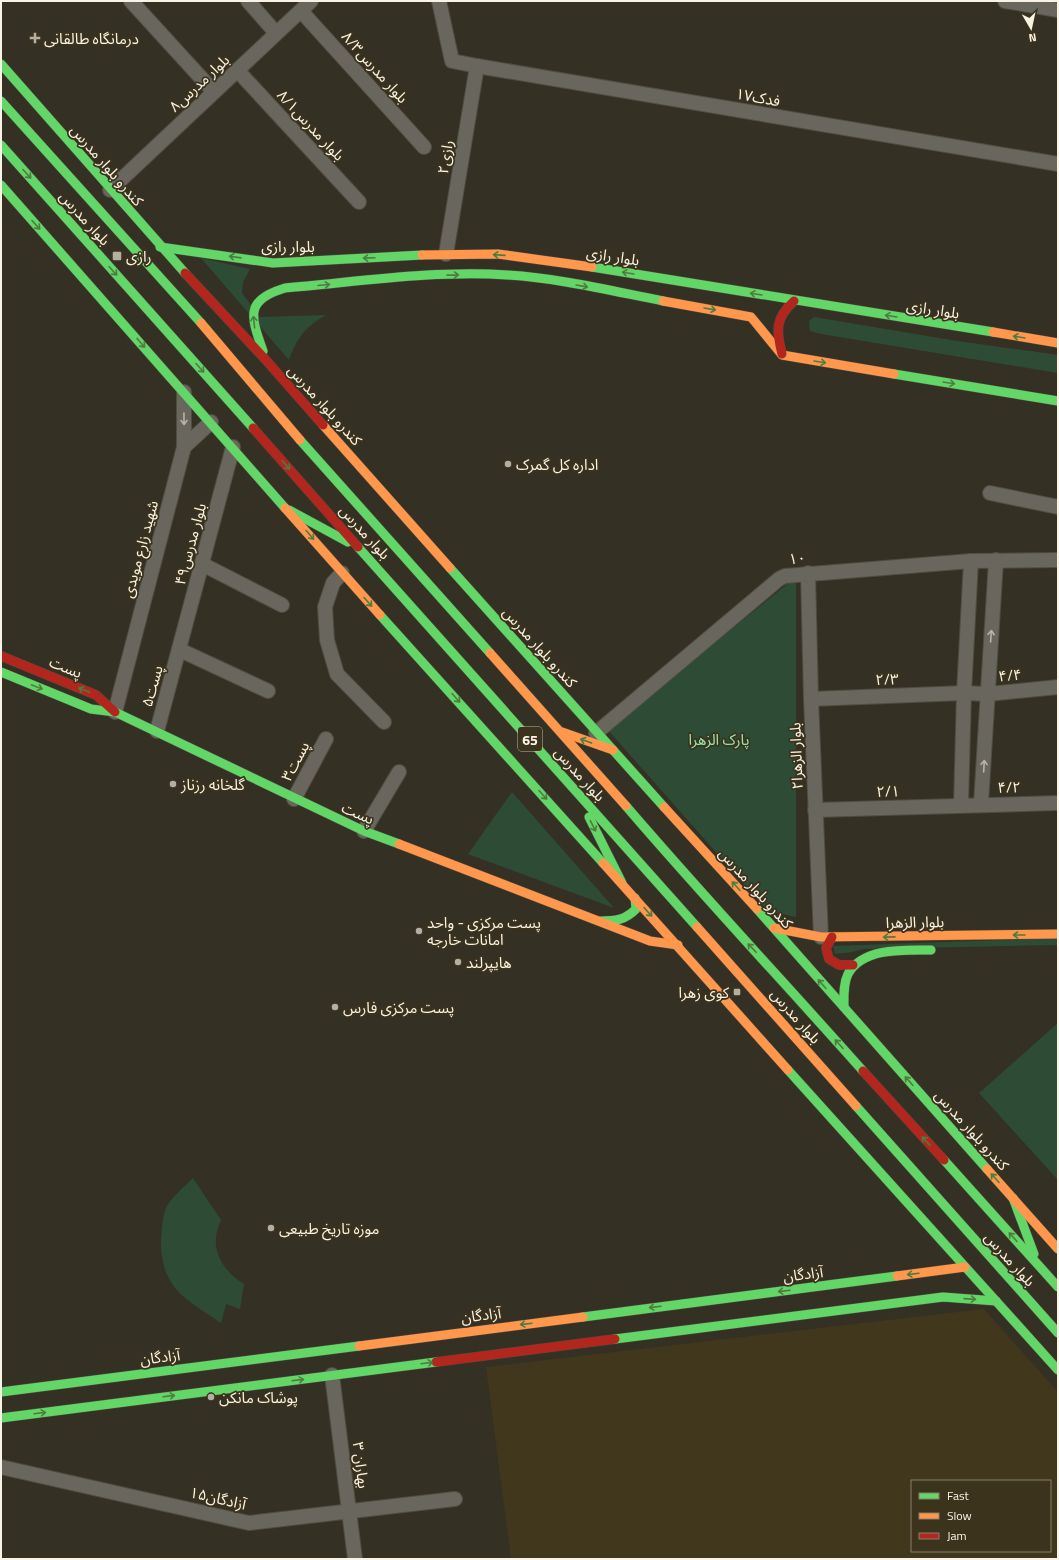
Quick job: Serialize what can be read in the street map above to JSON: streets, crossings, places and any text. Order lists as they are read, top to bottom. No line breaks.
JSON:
{"streets":{"main road":["کندرو بلوار مدرس","بلوار مدرس","بلوار رازی","پست","65","بلوار الزهرا","آزادگان"],"street":["بلوار مدرس۸/۳","بلوار مدرس۸","فدک۱۷","بلوار مدرس۸/۱","رازی۲","بلوار مدرس۴۹","شهید زارع مویدی","۱۰","۴/۴","۲/۳","پست۵","بلوار الزهرا۲","پست۳","۴/۲","۲/۱","بهاران ۳","آزادگان۱۵"]},"crossings":[["بلوار مدرس۸/۳","بلوار مدرس۸"],["بلوار مدرس۸","بلوار مدرس۸/۱"],["بلوار مدرس۸","کندرو بلوار مدرس"],["فدک۱۷","رازی۲"],["رازی۲","بلوار رازی"],["کندرو بلوار مدرس","بلوار رازی"],["کندرو بلوار مدرس","۱۰"],["کندرو بلوار مدرس","بلوار الزهرا"],["بلوار مدرس۴۹","پست۵"],["شهید زارع مویدی","پست"],["۱۰","بلوار الزهرا۲"],["پست","پست۵"],["پست","پست۳"],["۴/۴","۲/۳"],["۲/۳","بلوار الزهرا۲"],["بلوار الزهرا۲","۲/۱"],["بلوار الزهرا۲","بلوار الزهرا"],["۴/۲","۲/۱"],["بهاران ۳","آزادگان۱۵"]],"one_way":["کندرو بلوار مدرس","بلوار رازی"],"parks":["پارک الزهرا"],"places":{"health":["درمانگاه طالقانی"],"transit":["رازی","کوی زهرا"],"other":["اداره کل گمرک","گلخانه رزناز","پست مرکزی - واحد امانات خارجه","هایپرلند","پست مرکزی فارس","موزه تاریخ طبیعی","پوشاک مانکن"]},"legend":["Fast","Slow","Jam"],"north":"bottom"}
